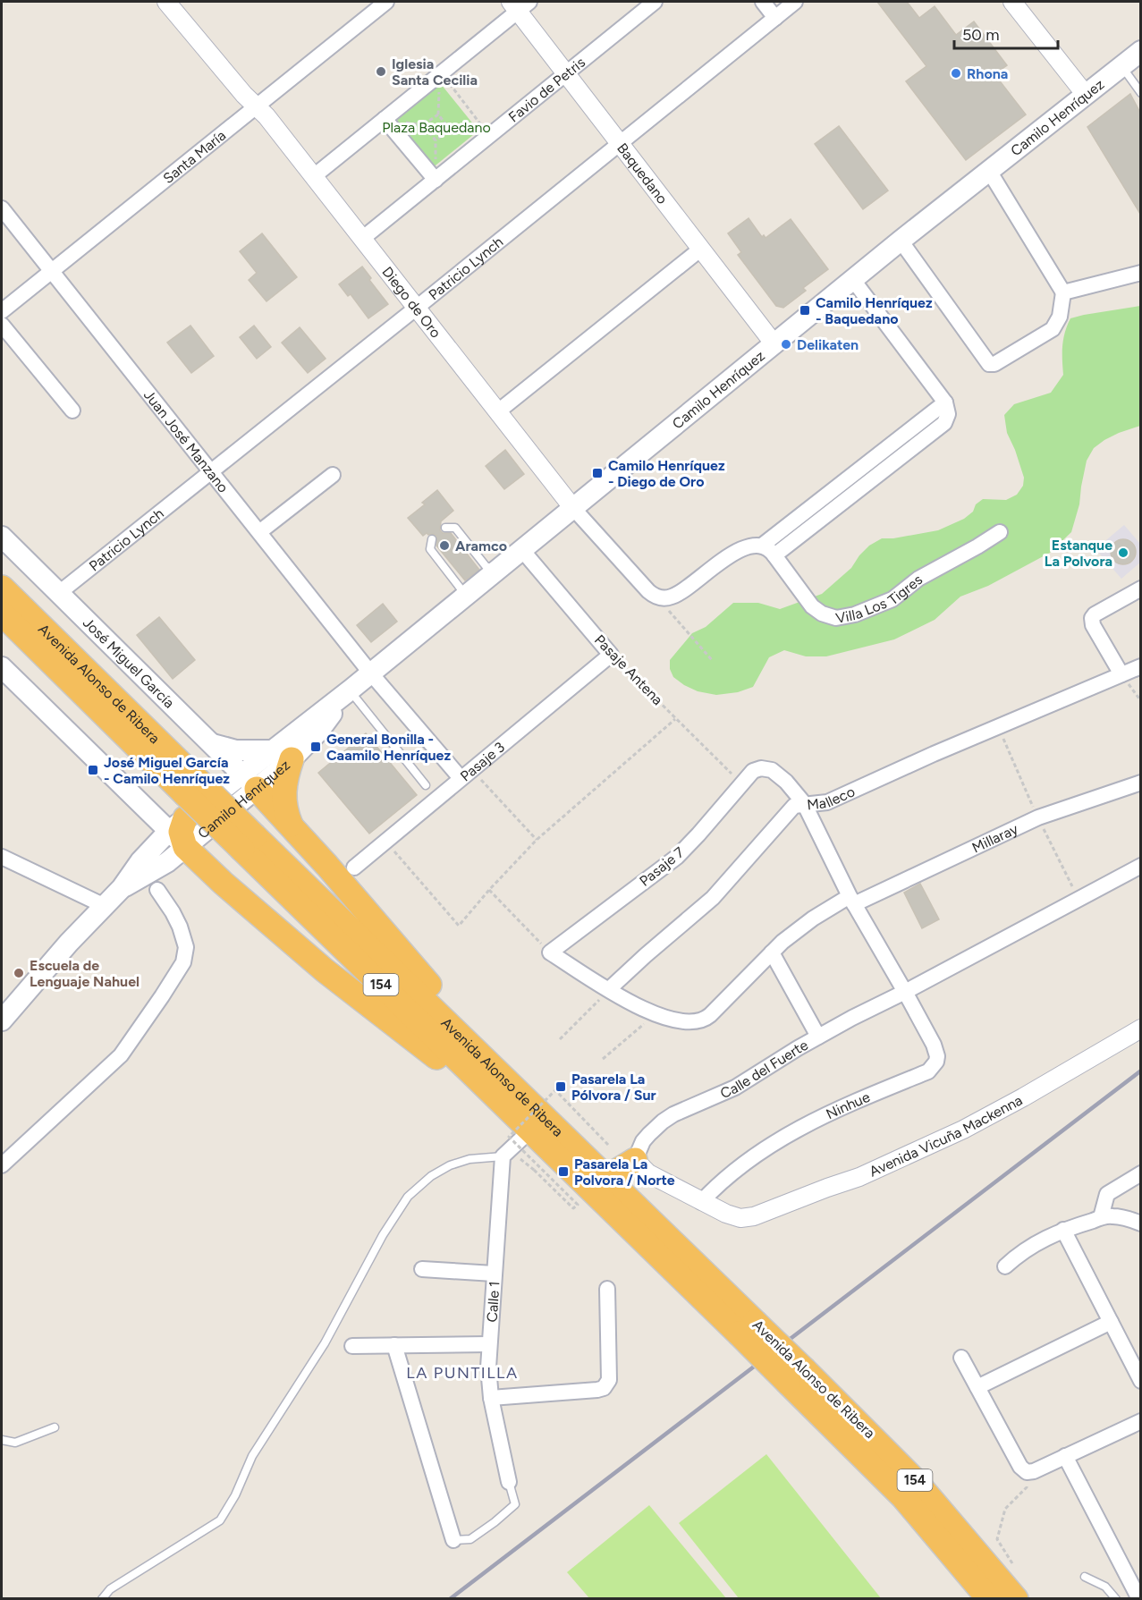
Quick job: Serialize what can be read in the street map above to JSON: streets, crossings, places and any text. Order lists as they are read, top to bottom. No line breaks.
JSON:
{"streets":{"highway":["Avenida Alonso de Ribera","154"],"main road":["Camilo Henríquez","José Miguel García"],"street":["Favio de Petris","Santa María","Baquedano","Patricio Lynch","Diego de Oro","Juan José Manzano","Villa Los Tigres","Pasaje Antena","Pasaje 3","Malleco","Millaray","Pasaje 7","Calle del Fuerte","Ninhue","Avenida Vicuña Mackenna","Calle 1"]},"crossings":[["Favio de Petris","Baquedano"],["Favio de Petris","Diego de Oro"],["Camilo Henríquez","Baquedano"],["Camilo Henríquez","Diego de Oro"],["Camilo Henríquez","Juan José Manzano"],["Camilo Henríquez","José Miguel García"],["Camilo Henríquez","Pasaje Antena"],["Santa María","Diego de Oro"],["Santa María","Juan José Manzano"],["Baquedano","Patricio Lynch"],["Patricio Lynch","Diego de Oro"],["Patricio Lynch","Juan José Manzano"],["Patricio Lynch","José Miguel García"],["Diego de Oro","Villa Los Tigres"],["Juan José Manzano","Pasaje 3"],["Pasaje Antena","Pasaje 3"],["Pasaje Antena","Pasaje 7"],["Malleco","Pasaje 7"],["Calle del Fuerte","Ninhue"],["Ninhue","Avenida Vicuña Mackenna"]],"districts":["LA PUNTILLA"],"parks":["Plaza Baquedano"],"places":{"other":["Iglesia Santa Cecilia","Rhona","Delikaten","Aramco","Estanque La Polvora","Escuela de Lenguaje Nahuel"],"transit":["Camilo Henríquez - Baquedano","Camilo Henríquez - Diego de Oro","General Bonilla - Caamilo Henríquez","José Miguel García - Camilo Henríquez","Pasarela La Pólvora / Sur","Pasarela La Polvora / Norte"]},"scale_bar":"50 m"}
